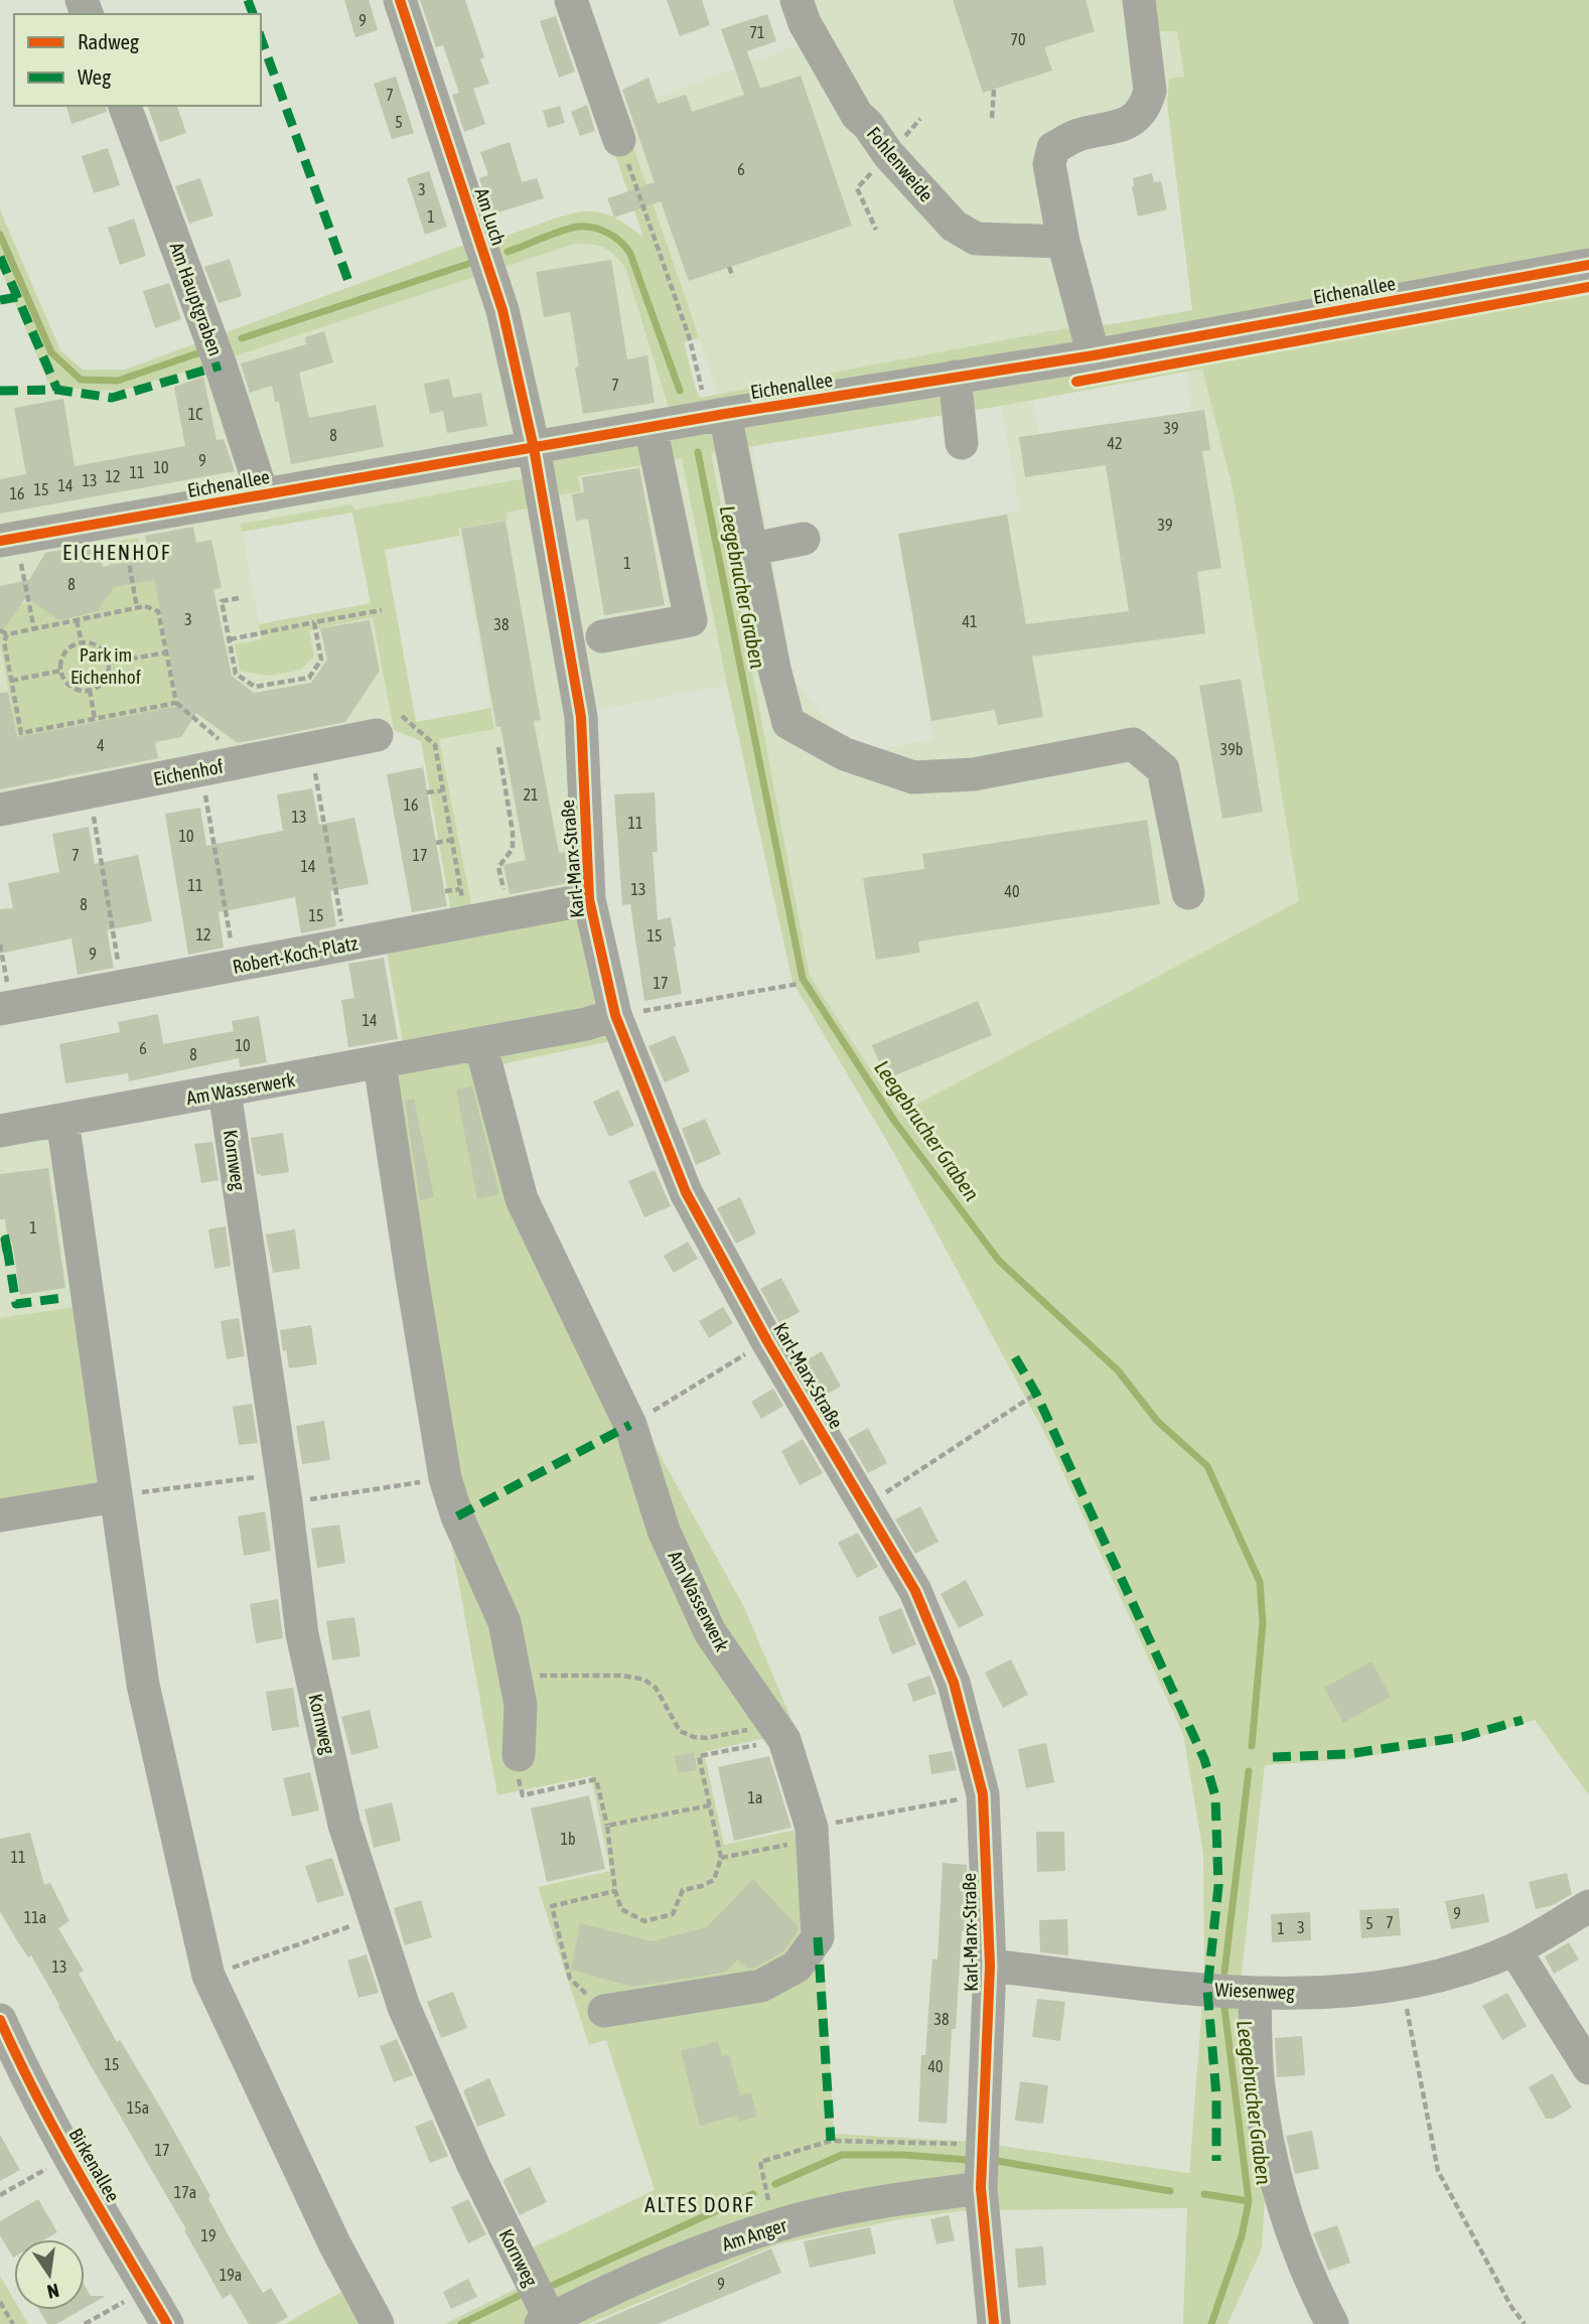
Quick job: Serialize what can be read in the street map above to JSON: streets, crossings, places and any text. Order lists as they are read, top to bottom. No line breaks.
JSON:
{"streets":{"street":["Fohlenweide","Am Luch","Eichenallee","Am Hauptgraben","Eichenhof","Karl-Marx-Straße","Robert-Koch-Platz","Am Wasserwerk","Kornweg","Wiesenweg","Birkenallee","Am Anger"]},"crossings":[["Am Luch","Eichenallee"],["Am Luch","Karl-Marx-Straße"],["Eichenallee","Am Hauptgraben"],["Eichenallee","Karl-Marx-Straße"],["Karl-Marx-Straße","Robert-Koch-Platz"],["Karl-Marx-Straße","Am Wasserwerk"],["Karl-Marx-Straße","Wiesenweg"],["Karl-Marx-Straße","Am Anger"],["Am Wasserwerk","Kornweg"],["Kornweg","Am Anger"]],"districts":["EICHENHOF","ALTES DORF"],"water":["Leegebrucher Graben"],"parks":["Park im Eichenhof"],"house_numbers":["9","71","70","7","5","6","3","1","7","1C","39","8","42","9","10","11","12","13","14","15","16","39","1","8","3","41","38","4","39b","21","16","13","11","10","7","17","14","11","13","40","8","15","12","15","9","17","14","10","6","8","1","1a","1b","11","9","11a","7","5","3","1","13","38","15","40","15a","17","17a","19","19a","9"],"legend":["Radweg","Weg"],"north":"bottom"}
